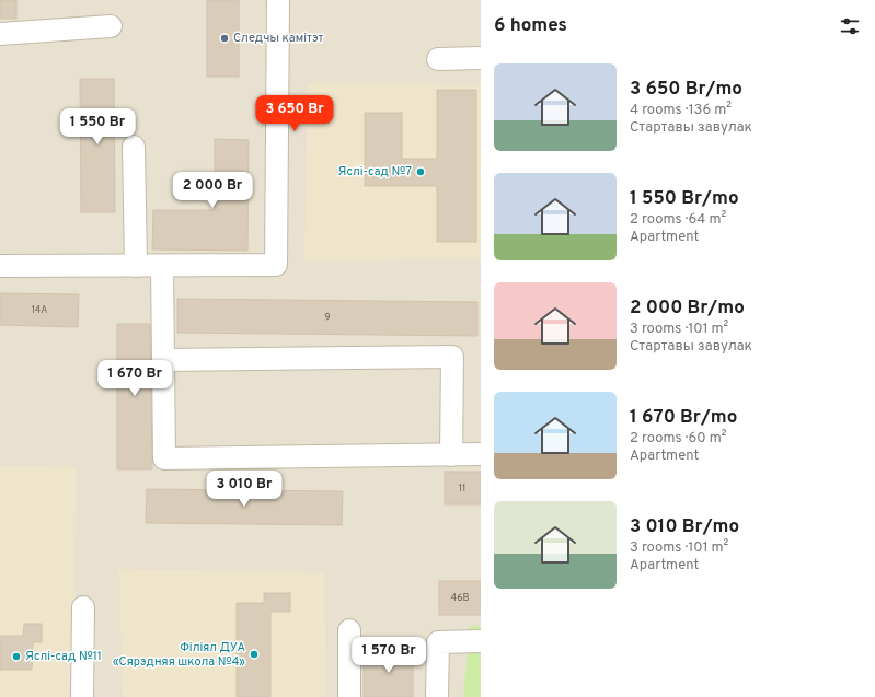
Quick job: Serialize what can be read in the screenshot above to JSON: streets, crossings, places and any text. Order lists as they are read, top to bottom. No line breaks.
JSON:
{"places":["Следчы камітэт","Яслі-сад №7","Філіял ДУА «Сярэдняя школа №4»","Яслі-сад №11"],"house_numbers":["14А","9","11","46В"],"page":{"heading":"6 homes","list":[{"name":"3 650 Br/mo","note":"4 rooms · 136 m² · Стартавы завулак"},{"name":"1 550 Br/mo","note":"2 rooms · 64 m² · Apartment"},{"name":"2 000 Br/mo","note":"3 rooms · 101 m² · Стартавы завулак"},{"name":"1 670 Br/mo","note":"2 rooms · 60 m² · Apartment"},{"name":"3 010 Br/mo","note":"3 rooms · 101 m² · Apartment"}],"price":["3 650 Br","1 550 Br","2 000 Br","1 670 Br","3 010 Br","1 570 Br"]}}
